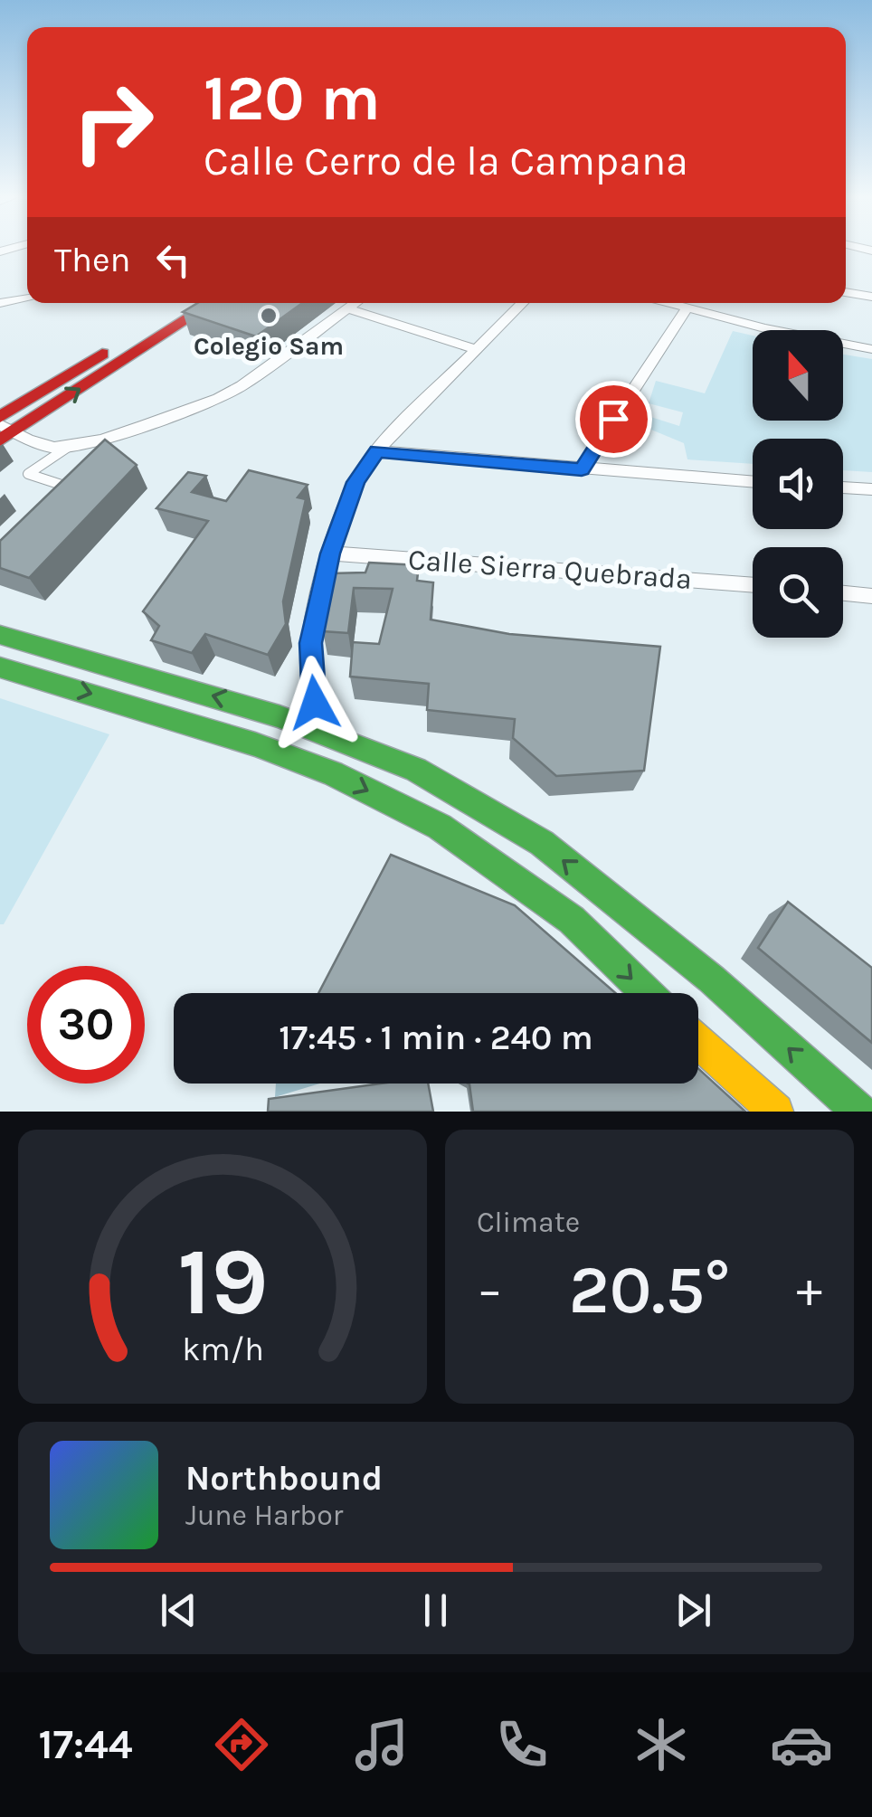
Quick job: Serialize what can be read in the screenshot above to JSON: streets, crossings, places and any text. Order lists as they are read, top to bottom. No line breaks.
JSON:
{"streets":{"street":["Calle Sierra Quebrada"]},"places":["Colegio Sam"],"north":"top","page":{"turn":["120 m","Calle Cerro de la Campana"],"then":"Then","limit":"30","trip":"17:45 · 1 min · 240 m","tile":"Climate","heat":["−","20.5°","+"],"song":["Northbound","June Harbor"],"tabs":"17:44","gauge":["19","km/h"]}}
